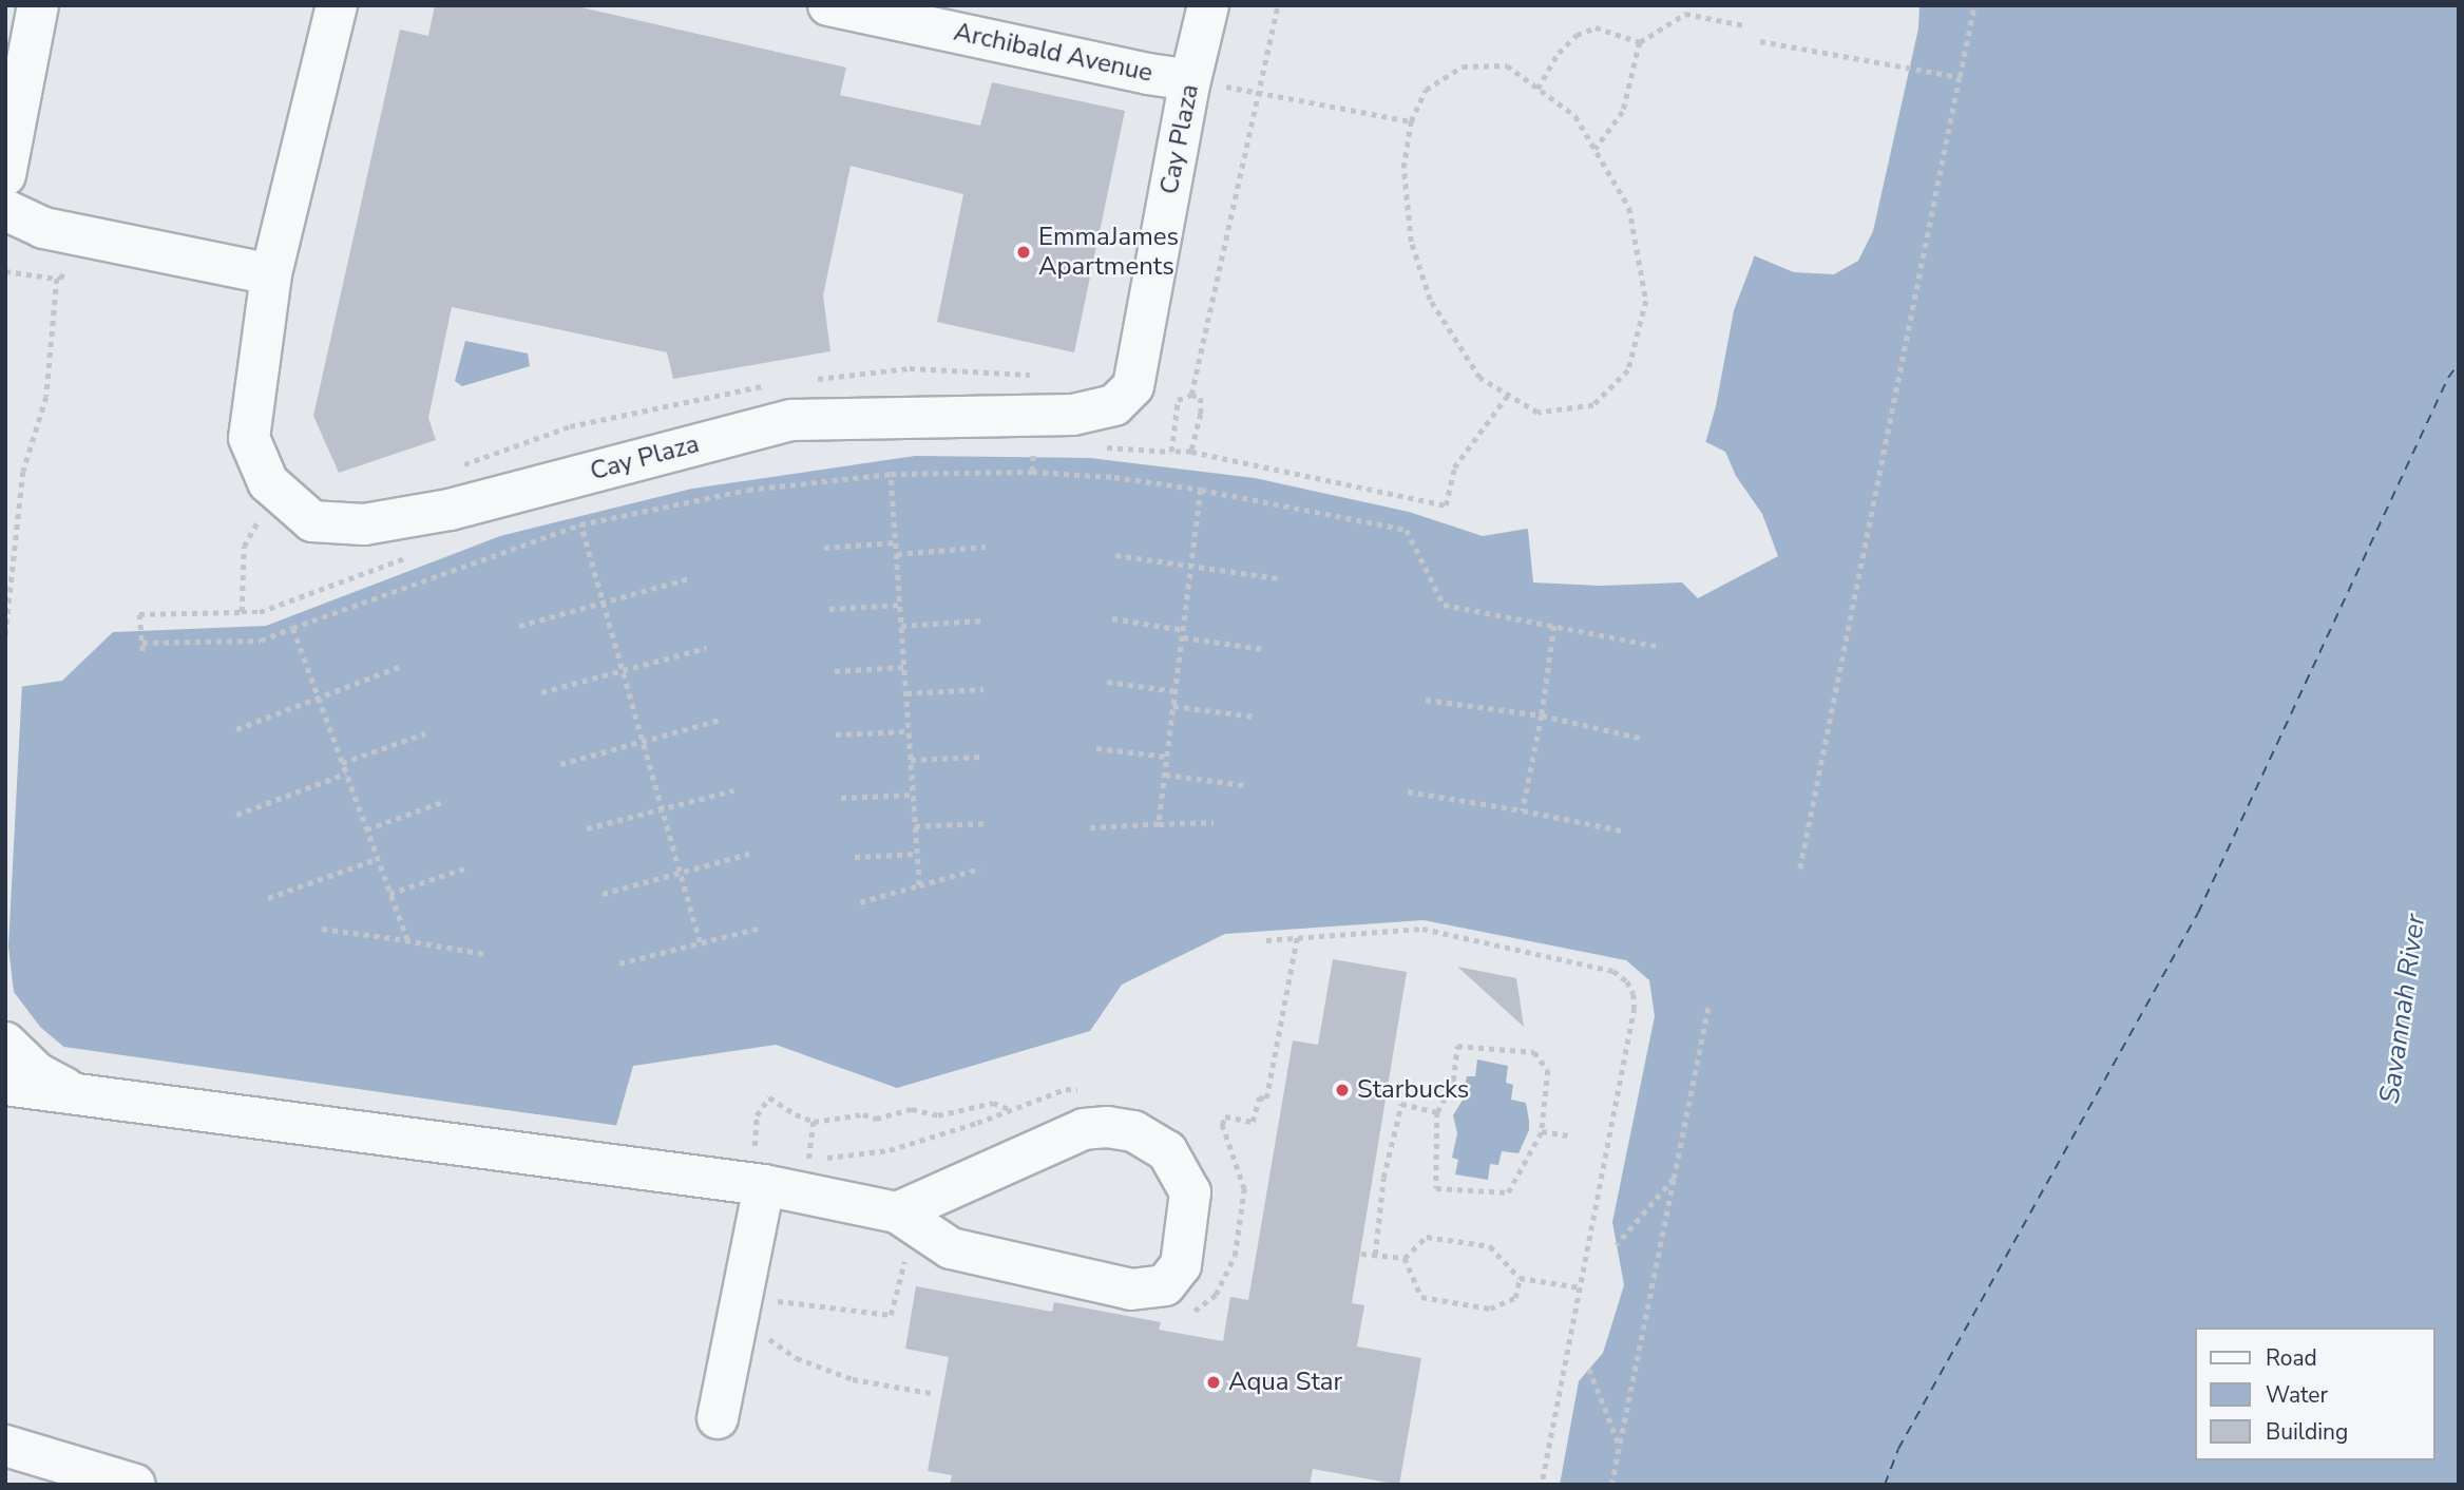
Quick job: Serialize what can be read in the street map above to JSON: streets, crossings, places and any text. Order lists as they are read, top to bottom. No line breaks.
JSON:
{"streets":{"street":["Archibald Avenue","Cay Plaza"]},"crossings":[["Archibald Avenue","Cay Plaza"]],"water":["Savannah River"],"places":["EmmaJames Apartments","Starbucks","Aqua Star"],"legend":["Road","Water","Building"]}
